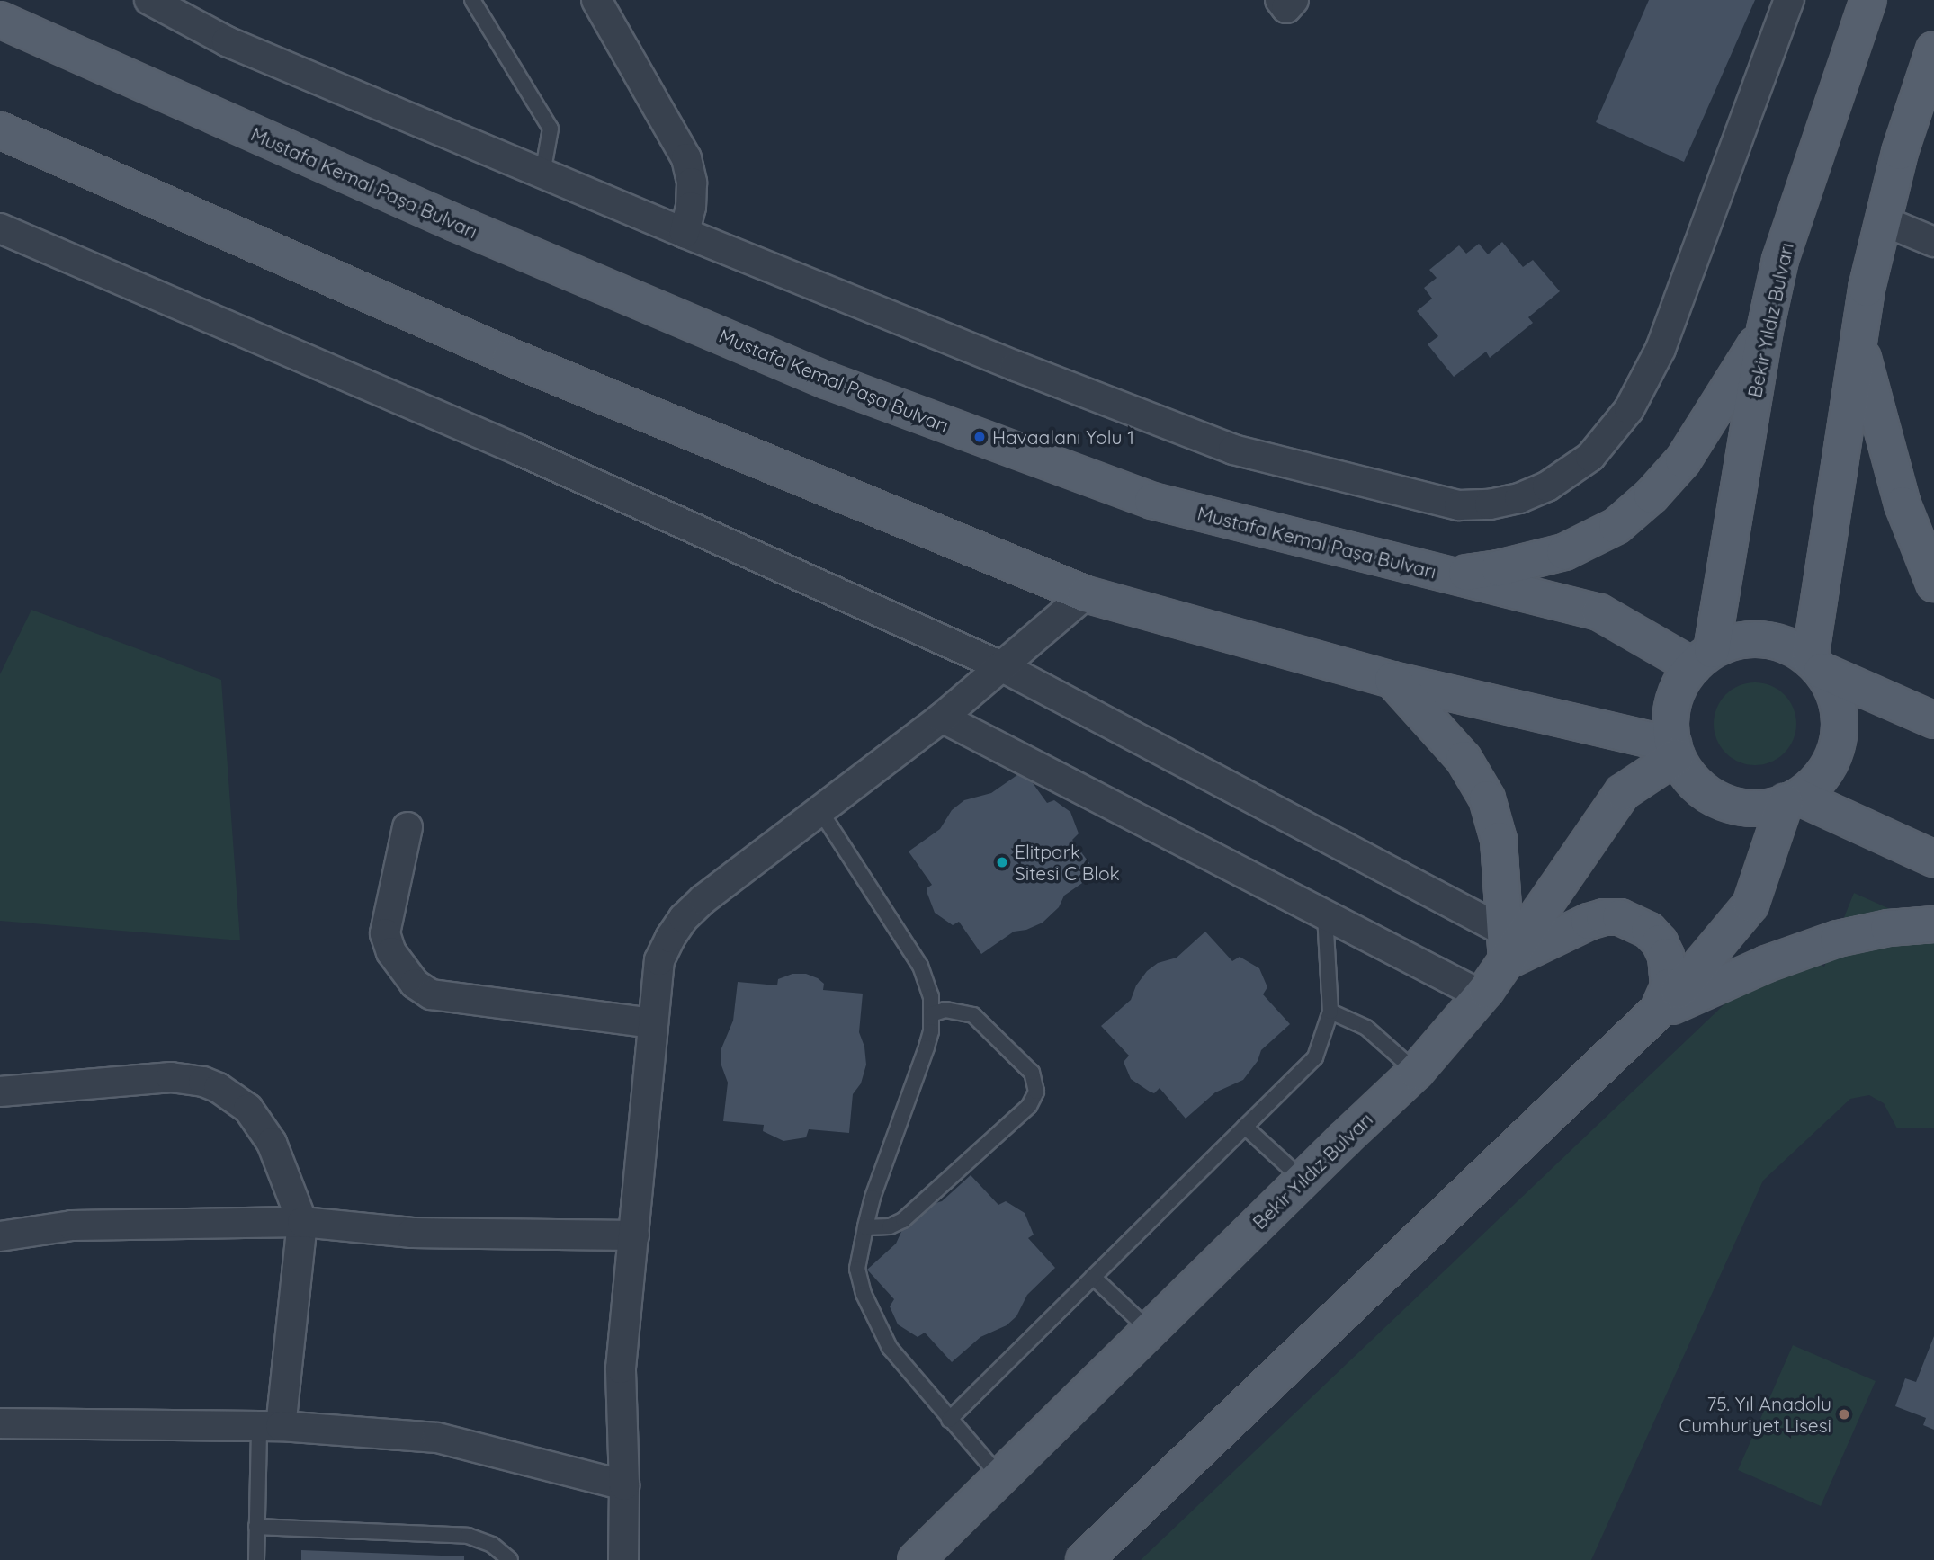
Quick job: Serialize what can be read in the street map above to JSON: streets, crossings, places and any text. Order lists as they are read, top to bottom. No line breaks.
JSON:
{"streets":{"main road":["Mustafa Kemal Paşa Bulvarı","Bekir Yıldız Bulvarı"]},"crossings":[["Mustafa Kemal Paşa Bulvarı","Bekir Yıldız Bulvarı"]],"places":["Havaalanı Yolu 1","Elitpark Sitesi C Blok","75. Yıl Anadolu Cumhuriyet Lisesi"]}
